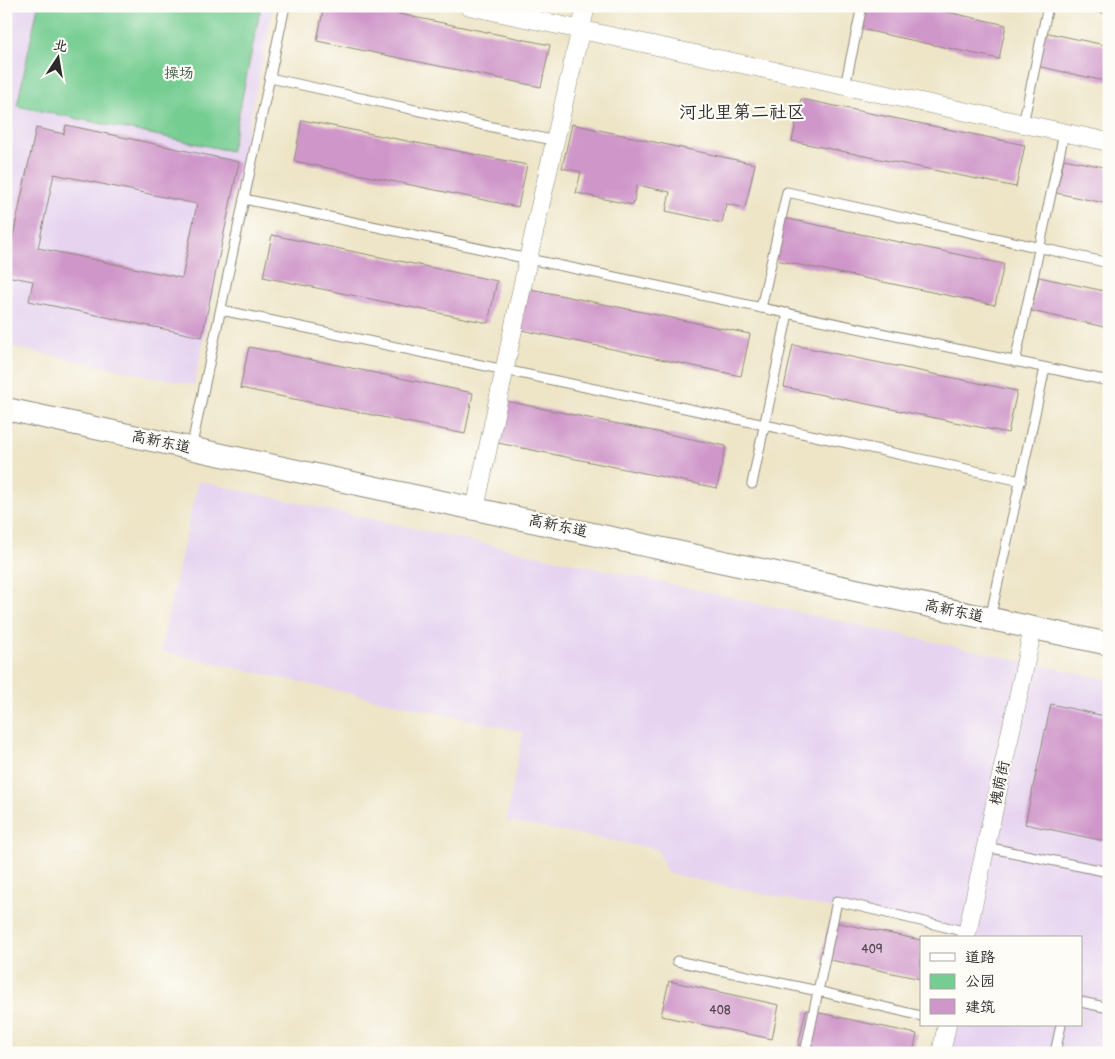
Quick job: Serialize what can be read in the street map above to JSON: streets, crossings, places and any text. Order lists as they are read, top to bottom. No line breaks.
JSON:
{"streets":{"street":["高新东道","槐荫街"]},"crossings":[["高新东道","槐荫街"]],"districts":["河北里第二社区"],"parks":["操场"],"house_numbers":["409","408"],"legend":["道路","公园","建筑"],"north":"top"}
